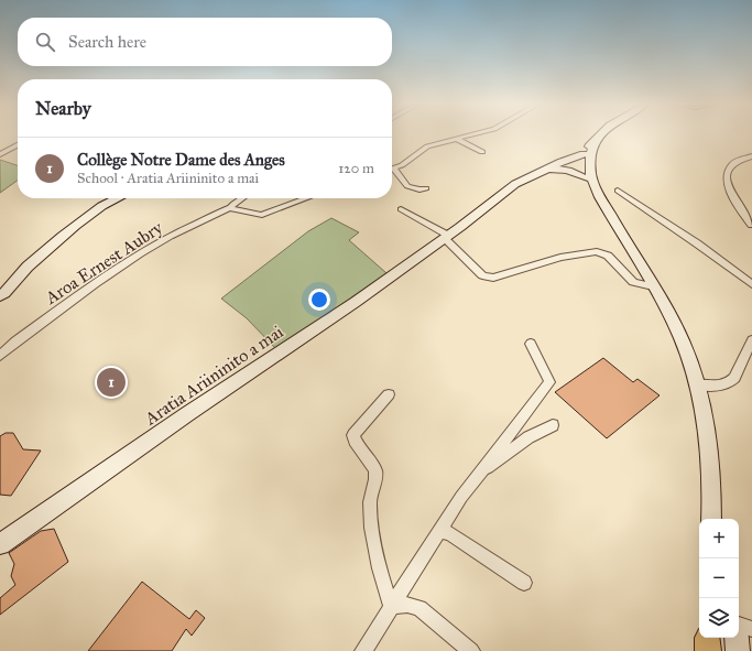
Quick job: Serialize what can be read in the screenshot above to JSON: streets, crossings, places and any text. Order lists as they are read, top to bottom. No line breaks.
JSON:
{"streets":{"main road":["Aratia Ariininito a mai"],"street":["Aroa Ernest Aubry"]},"page":{"search":"Search here","heading":"Nearby","list":[{"mark":"1","name":"Collège Notre Dame des Anges","note":"School · Aratia Ariininito a mai","value":"120 m"}],"pins":"1","map_buttons":["+","−"]}}
